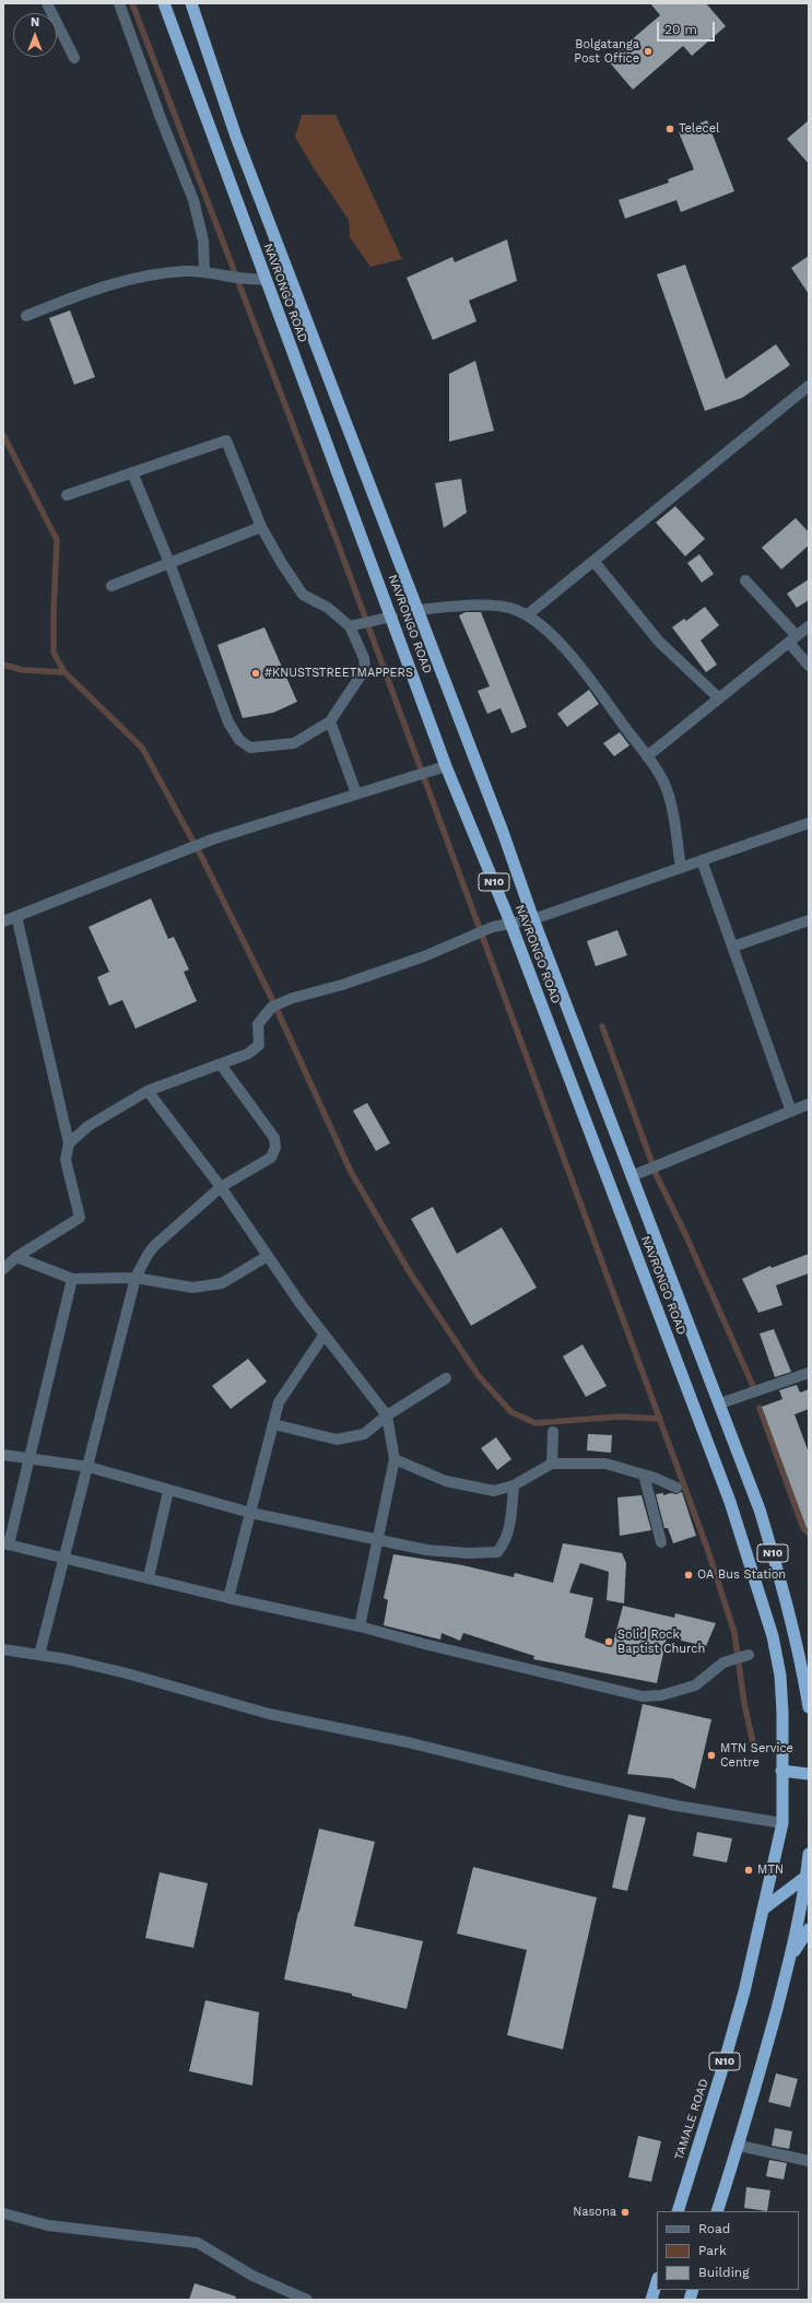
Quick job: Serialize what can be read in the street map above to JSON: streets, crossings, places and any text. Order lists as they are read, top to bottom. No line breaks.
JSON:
{"streets":{"highway":["NAVRONGO ROAD","N10","TAMALE ROAD"]},"crossings":[["NAVRONGO ROAD","TAMALE ROAD"]],"places":["Bolgatanga Post Office","Telecel","#KNUSTSTREETMAPPERS","OA Bus Station","Solid Rock Baptist Church","MTN Service Centre","MTN","Nasona"],"legend":["Road","Park","Building"],"scale_bar":"20 m","north":"top"}
